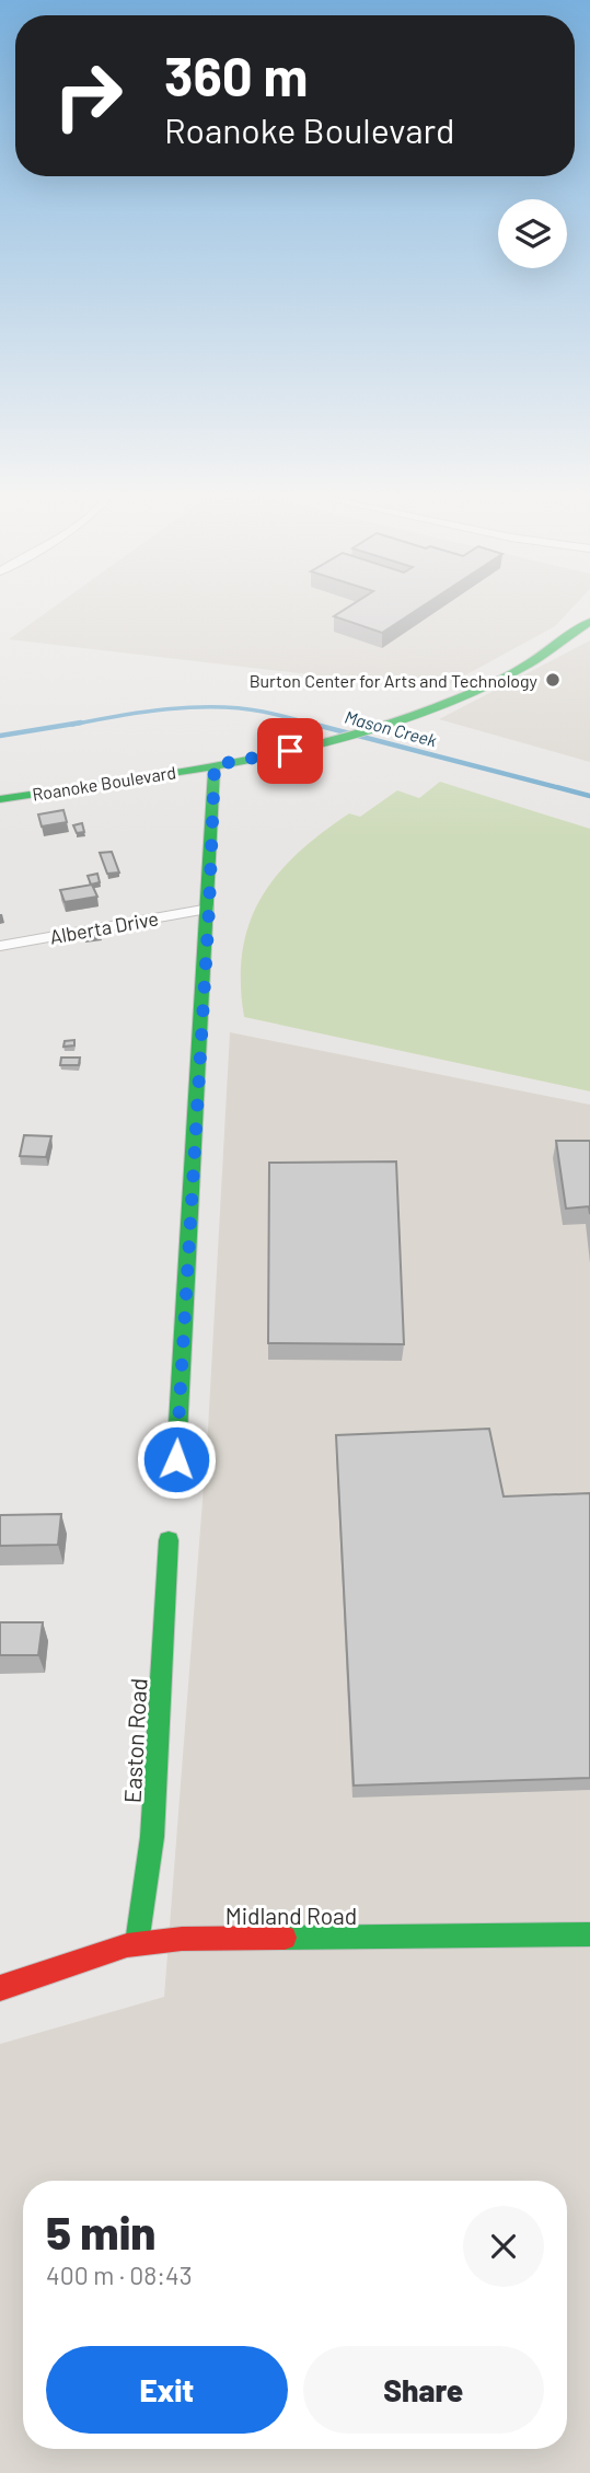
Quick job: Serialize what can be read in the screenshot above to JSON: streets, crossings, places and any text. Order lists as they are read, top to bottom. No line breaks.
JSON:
{"streets":{"street":["Roanoke Boulevard","Alberta Drive","Easton Road","Midland Road"]},"crossings":[["Easton Road","Midland Road"]],"water":["Mason Creek"],"places":["Burton Center for Arts and Technology"],"page":{"turn":["360 m","Roanoke Boulevard"],"heading":["5 min","400 m · 08:43"],"buttons":["Exit","Share"]}}
